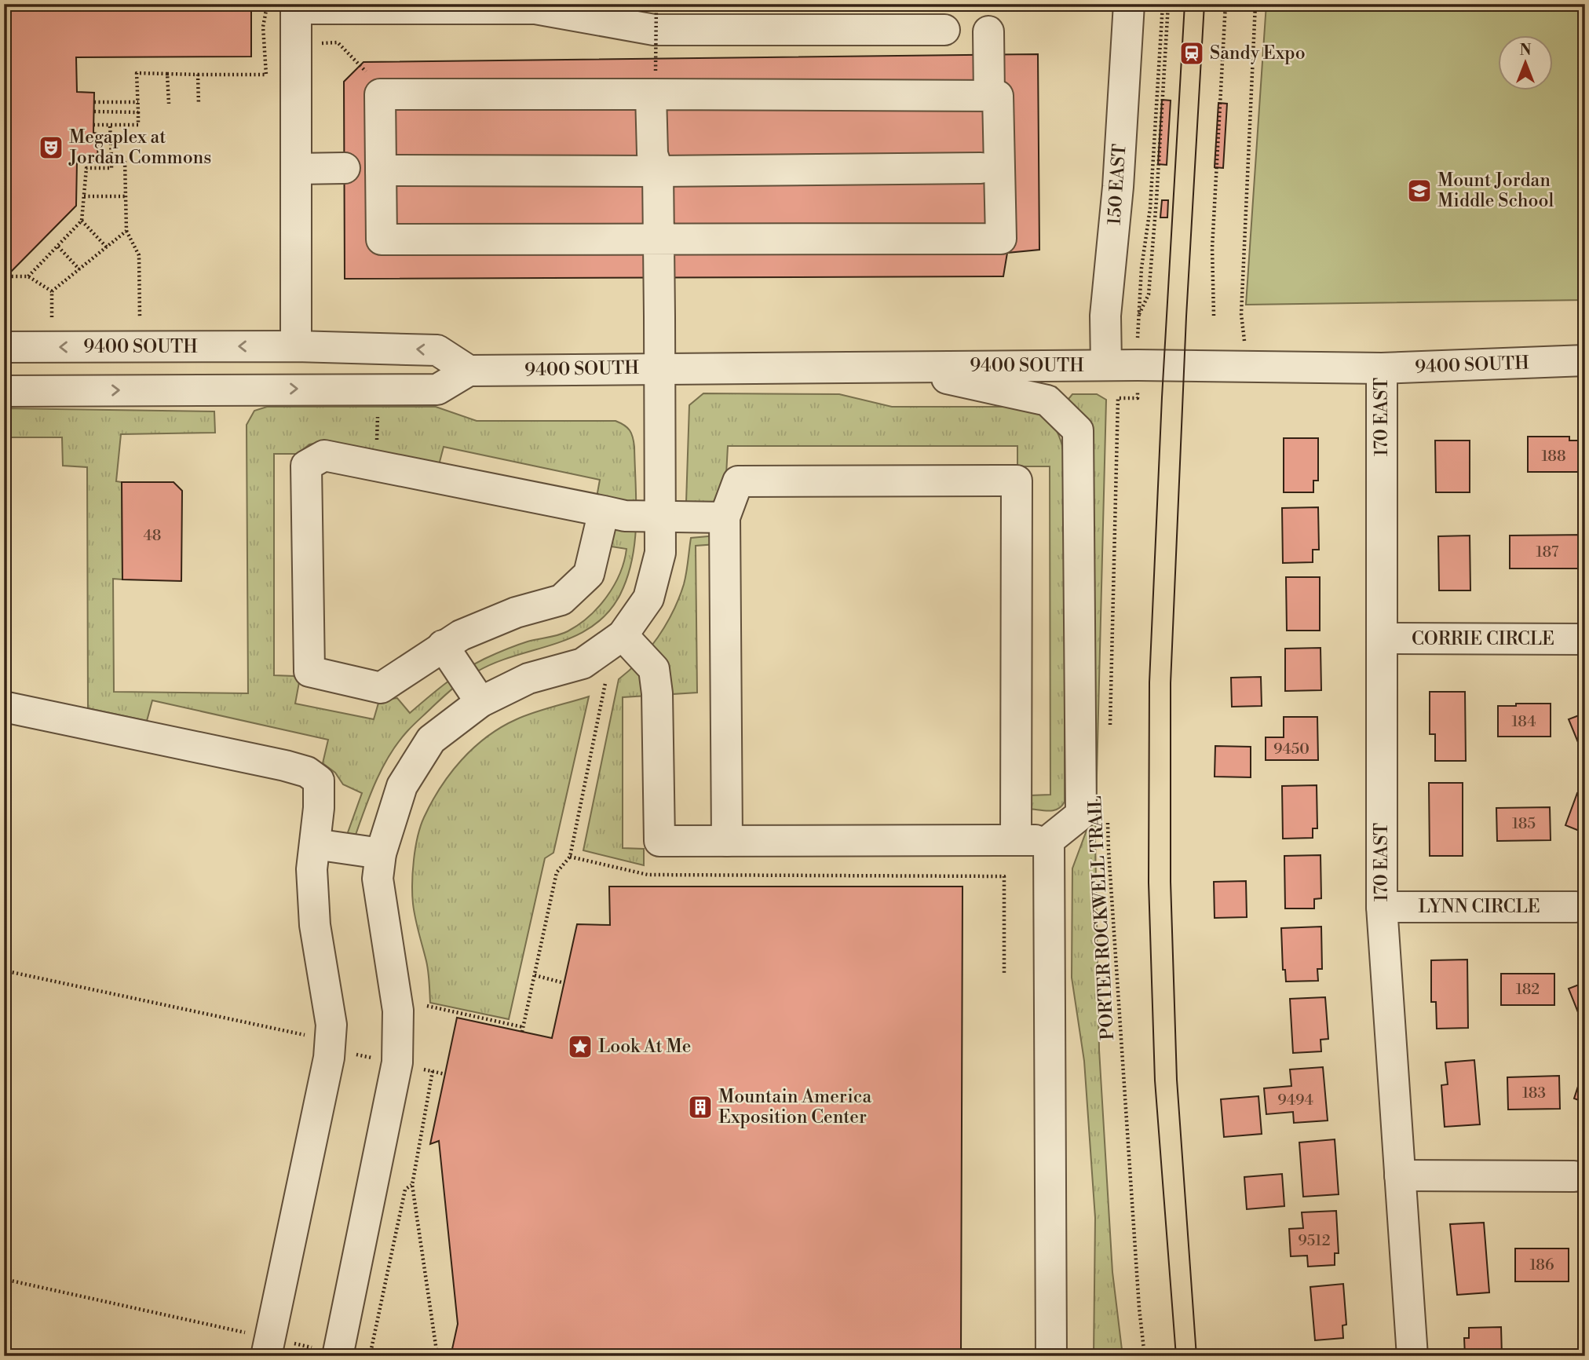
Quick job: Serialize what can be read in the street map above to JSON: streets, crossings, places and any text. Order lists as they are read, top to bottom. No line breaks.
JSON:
{"streets":{"street":["150 EAST","9400 SOUTH","170 EAST","CORRIE CIRCLE","LYNN CIRCLE"],"path":["PORTER ROCKWELL TRAIL"]},"crossings":[["150 EAST","9400 SOUTH"],["9400 SOUTH","170 EAST"],["170 EAST","CORRIE CIRCLE"],["170 EAST","LYNN CIRCLE"]],"places":{"station":["Sandy Expo"],"theatre":["Megaplex at Jordan Commons"],"school or university":["Mount Jordan Middle School"],"place":["Look At Me"],"building":["Mountain America Exposition Center"]},"house_numbers":["188","48","187","184","9450","185","182","183","9494","9512","186"],"north":"top"}
